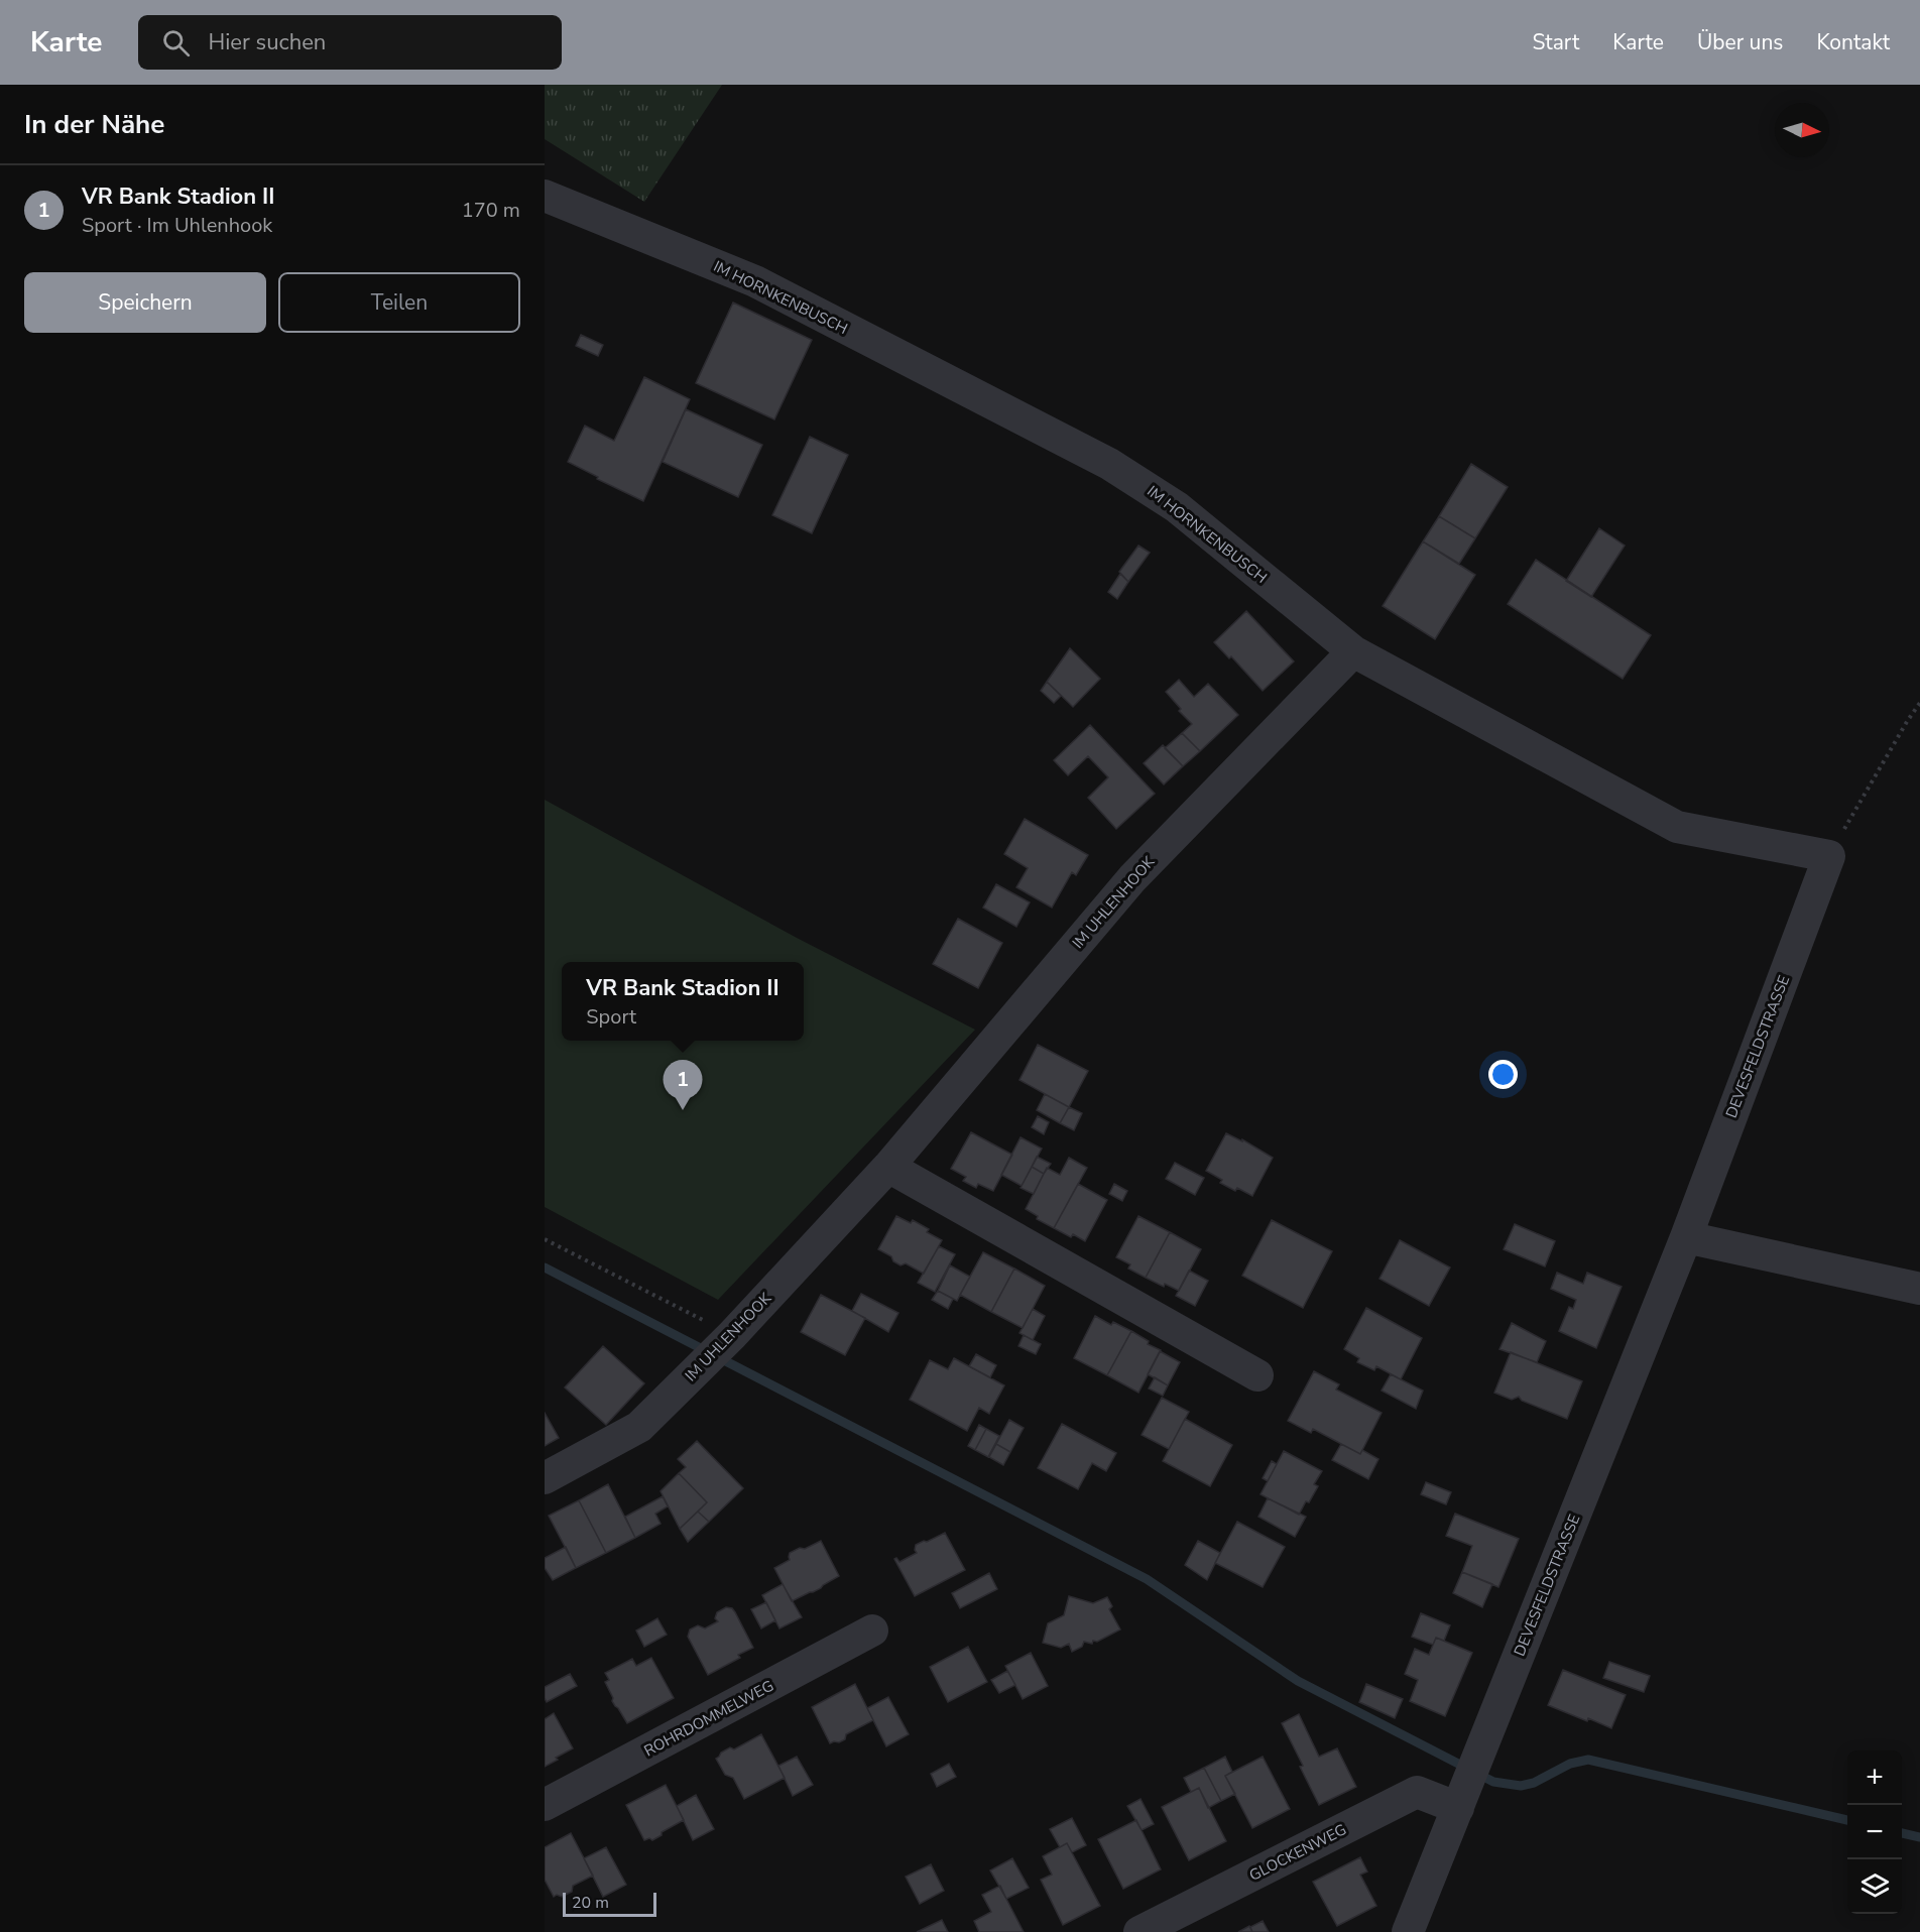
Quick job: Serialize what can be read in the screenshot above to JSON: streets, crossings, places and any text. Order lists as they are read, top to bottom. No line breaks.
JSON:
{"streets":{"street":["IM HORNKENBUSCH","IM UHLENHOOK","DEVESFELDSTRASSE","ROHRDOMMELWEG","GLOCKENWEG"]},"crossings":[["IM HORNKENBUSCH","IM UHLENHOOK"],["IM HORNKENBUSCH","DEVESFELDSTRASSE"],["DEVESFELDSTRASSE","GLOCKENWEG"]],"scale_bar":"20 m","north":"right","page":{"header":"Karte","search":"Hier suchen","nav":["Start","Karte","Über uns","Kontakt"],"heading":"In der Nähe","list":[{"mark":"1","name":"VR Bank Stadion II","note":"Sport · Im Uhlenhook","value":"170 m"}],"buttons":["Speichern","Teilen"],"popup":["VR Bank Stadion II","Sport"],"pins":"1","map_buttons":["+","−"],"scale":"20 m"}}
